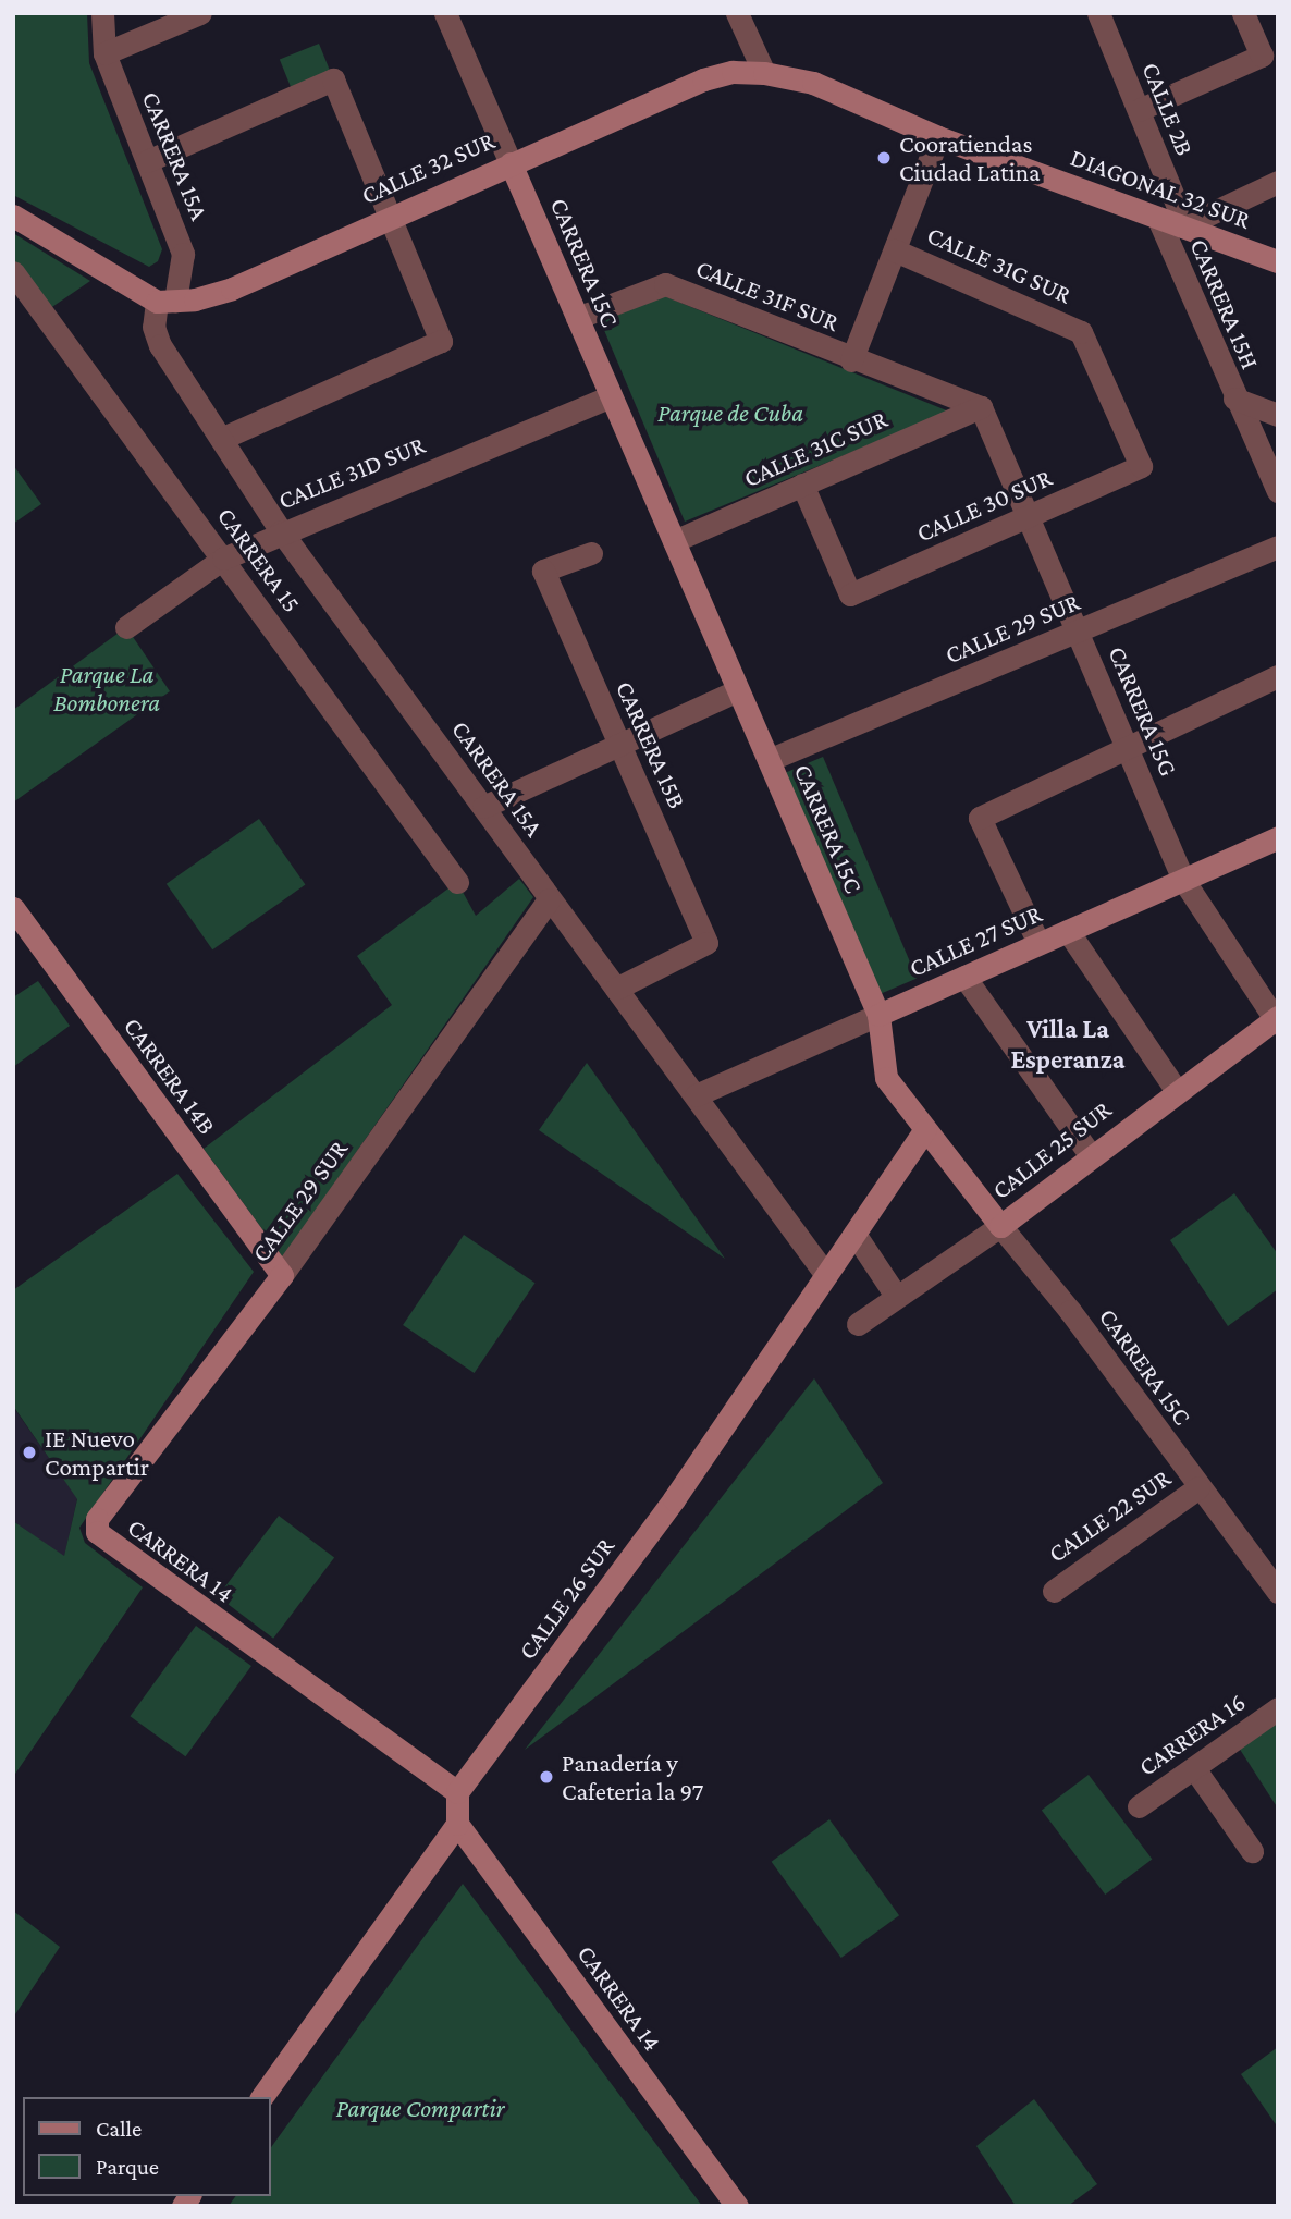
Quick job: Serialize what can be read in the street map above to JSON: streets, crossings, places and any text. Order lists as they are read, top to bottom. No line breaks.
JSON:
{"streets":{"street":["CALLE 2B","CARRERA 15A","CALLE 32 SUR","DIAGONAL 32 SUR","CARRERA 15C","CALLE 31G SUR","CALLE 31F SUR","CARRERA 15H","CALLE 31C SUR","CALLE 31D SUR","CALLE 30 SUR","CARRERA 15","CALLE 29 SUR","CARRERA 15G","CARRERA 15B","CALLE 27 SUR","CARRERA 14B","CALLE 25 SUR","CALLE 22 SUR","CARRERA 14","CALLE 26 SUR","CARRERA 16"]},"crossings":[["CALLE 2B","DIAGONAL 32 SUR"],["CARRERA 15A","CALLE 32 SUR"],["CARRERA 15A","CALLE 31D SUR"],["CARRERA 15A","CALLE 29 SUR"],["CARRERA 15A","CARRERA 15B"],["CARRERA 15A","CALLE 27 SUR"],["CARRERA 15A","CALLE 26 SUR"],["CALLE 32 SUR","DIAGONAL 32 SUR"],["CALLE 32 SUR","CARRERA 15C"],["DIAGONAL 32 SUR","CARRERA 15H"],["CARRERA 15C","CALLE 31F SUR"],["CARRERA 15C","CALLE 31C SUR"],["CARRERA 15C","CALLE 31D SUR"],["CARRERA 15C","CALLE 29 SUR"],["CARRERA 15C","CALLE 27 SUR"],["CARRERA 15C","CALLE 25 SUR"],["CARRERA 15C","CALLE 22 SUR"],["CARRERA 15C","CALLE 26 SUR"],["CALLE 31G SUR","CALLE 30 SUR"],["CALLE 31F SUR","CALLE 31C SUR"],["CALLE 31F SUR","CARRERA 15G"],["CALLE 31C SUR","CALLE 30 SUR"],["CALLE 31C SUR","CARRERA 15G"],["CALLE 31D SUR","CARRERA 15"],["CALLE 30 SUR","CARRERA 15G"],["CALLE 29 SUR","CARRERA 15G"],["CALLE 29 SUR","CARRERA 14B"],["CALLE 29 SUR","CARRERA 14"],["CARRERA 15G","CALLE 27 SUR"],["CARRERA 15G","CALLE 25 SUR"],["CARRERA 14","CALLE 26 SUR"]],"districts":["Villa La Esperanza"],"parks":["Parque de Cuba","Parque La Bombonera","Parque Compartir"],"places":["Cooratiendas Ciudad Latina","IE Nuevo Compartir","Panadería y Cafeteria la 97"],"legend":["Calle","Parque"]}
